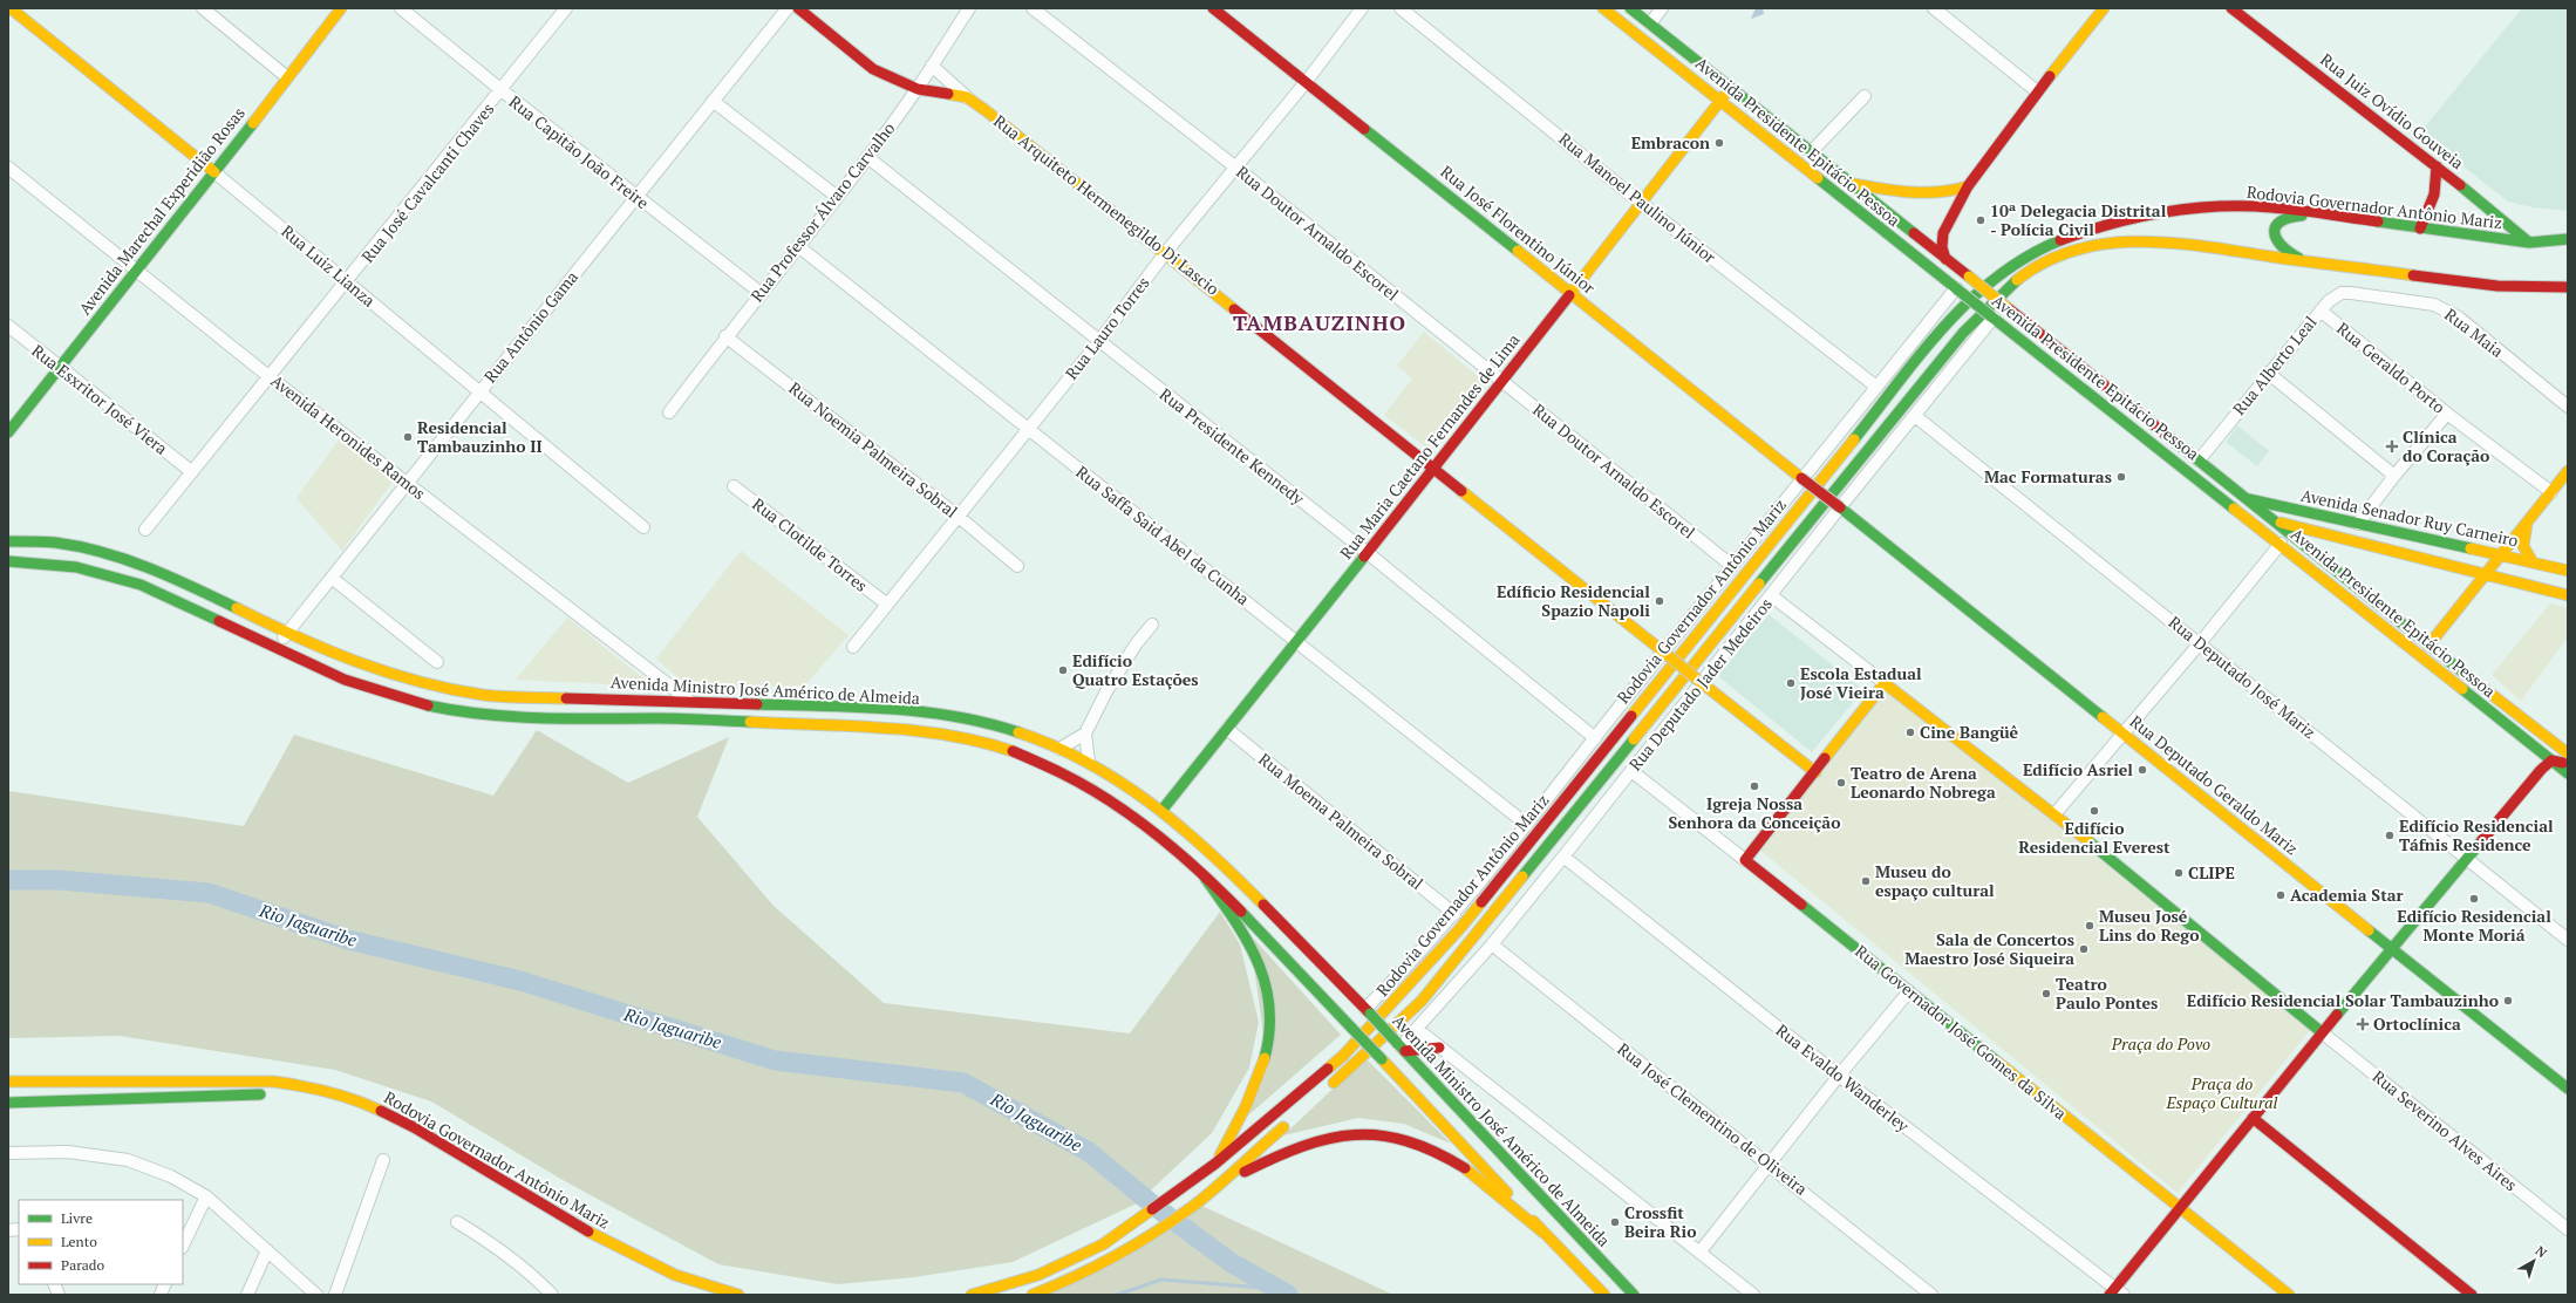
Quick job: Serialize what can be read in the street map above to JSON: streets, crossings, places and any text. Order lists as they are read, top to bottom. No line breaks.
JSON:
{"streets":{"main road":["Rua Juiz Ovídio Gouveia","Avenida Presidente Epitácio Pessoa","Rua Arquiteto Hermenegildo Di Lascio","Rodovia Governador Antônio Mariz","Avenida Marechal Experidião Rosas","Rua José Florentino Júnior","Rua Luiz Lianza","Rua Maria Caetano Fernandes de Lima","Avenida Senador Ruy Carneiro","Avenida Ministro José Américo de Almeida","Rua Deputado Geraldo Mariz","Rua Governador José Gomes da Silva"],"street":["Rua Capitão João Freire","Rua José Cavalcanti Chaves","Rua Manoel Paulino Júnior","Rua Professor Álvaro Carvalho","Rua Doutor Arnaldo Escorel","Rua Antônio Gama","Rua Lauro Torres","Rua Maia","Rua Alberto Leal","Rua Geraldo Porto","Rua Esxritor José Viera","Avenida Heronides Ramos","Rua Presidente Kennedy","Rua Noemia Palmeira Sobral","Rua Saffa Said Abel da Cunha","Rua Clotilde Torres","Rua Deputado José Mariz","Rua Deputado Jader Medeiros","Rua Moema Palmeira Sobral","Rua Evaldo Wanderley","Rua José Clementino de Oliveira","Rua Severino Alves Aires"]},"crossings":[["Rua Juiz Ovídio Gouveia","Rodovia Governador Antônio Mariz"],["Avenida Presidente Epitácio Pessoa","Rua Alberto Leal"],["Avenida Presidente Epitácio Pessoa","Rua Maria Caetano Fernandes de Lima"],["Avenida Presidente Epitácio Pessoa","Avenida Senador Ruy Carneiro"],["Avenida Presidente Epitácio Pessoa","Rua Deputado Jader Medeiros"],["Rua Capitão João Freire","Rua José Cavalcanti Chaves"],["Rua Capitão João Freire","Rua Professor Álvaro Carvalho"],["Rua Capitão João Freire","Rua Antônio Gama"],["Rua José Cavalcanti Chaves","Rua Luiz Lianza"],["Rua José Cavalcanti Chaves","Rua Esxritor José Viera"],["Rua José Cavalcanti Chaves","Avenida Heronides Ramos"],["Rua Manoel Paulino Júnior","Rua Maria Caetano Fernandes de Lima"],["Rua Arquiteto Hermenegildo Di Lascio","Rua Professor Álvaro Carvalho"],["Rua Arquiteto Hermenegildo Di Lascio","Rua Lauro Torres"],["Rua Arquiteto Hermenegildo Di Lascio","Rua Maria Caetano Fernandes de Lima"],["Rua Arquiteto Hermenegildo Di Lascio","Rua Deputado Jader Medeiros"],["Avenida Marechal Experidião Rosas","Rua Luiz Lianza"],["Avenida Marechal Experidião Rosas","Rua Esxritor José Viera"],["Avenida Marechal Experidião Rosas","Avenida Heronides Ramos"],["Rua Professor Álvaro Carvalho","Rua Presidente Kennedy"],["Rua Professor Álvaro Carvalho","Rua Noemia Palmeira Sobral"],["Rua Professor Álvaro Carvalho","Rua Saffa Said Abel da Cunha"],["Rua José Florentino Júnior","Rua Lauro Torres"],["Rua José Florentino Júnior","Rua Maria Caetano Fernandes de Lima"],["Rua José Florentino Júnior","Rua Deputado Jader Medeiros"],["Rua José Florentino Júnior","Rua Deputado Geraldo Mariz"],["Rua Doutor Arnaldo Escorel","Rua Lauro Torres"],["Rua Doutor Arnaldo Escorel","Rua Maria Caetano Fernandes de Lima"],["Rua Luiz Lianza","Rua Antônio Gama"],["Rua Antônio Gama","Avenida Heronides Ramos"],["Rua Antônio Gama","Avenida Ministro José Américo de Almeida"],["Rua Lauro Torres","Rua Presidente Kennedy"],["Rua Lauro Torres","Rua Noemia Palmeira Sobral"],["Rua Lauro Torres","Rua Saffa Said Abel da Cunha"],["Rua Lauro Torres","Rua Clotilde Torres"],["Rua Maia","Rua Alberto Leal"],["Rua Alberto Leal","Rua Geraldo Porto"],["Avenida Heronides Ramos","Avenida Ministro José Américo de Almeida"],["Rua Presidente Kennedy","Rua Maria Caetano Fernandes de Lima"],["Rua Maria Caetano Fernandes de Lima","Rua Saffa Said Abel da Cunha"],["Rua Maria Caetano Fernandes de Lima","Avenida Ministro José Américo de Almeida"],["Rua Maria Caetano Fernandes de Lima","Rua Moema Palmeira Sobral"],["Rua Deputado José Mariz","Rua Deputado Jader Medeiros"],["Rua Deputado Jader Medeiros","Avenida Ministro José Américo de Almeida"],["Rua Deputado Jader Medeiros","Rua Deputado Geraldo Mariz"],["Rua Deputado Jader Medeiros","Rua Governador José Gomes da Silva"],["Rua Deputado Jader Medeiros","Rua Evaldo Wanderley"],["Rua Deputado Jader Medeiros","Rua José Clementino de Oliveira"]],"districts":["TAMBAUZINHO"],"water":["Rio Jaguaribe"],"parks":["Praça do Povo","Praça do Espaço Cultural"],"places":{"other":["Embracon","10ª Delegacia Distrital - Polícia Civil","Residencial Tambauzinho II","Mac Formaturas","Edíficio Residencial Spazio Napoli","Edifício Quatro Estações","Escola Estadual José Vieira","Cine Bangüê","Edifício Asriel","Teatro de Arena Leonardo Nobrega","Igreja Nossa Senhora da Conceição","Edifício Residencial Everest","Edifício Residencial Táfnis Residence","CLIPE","Museu do espaço cultural","Academia Star","Edifício Residencial Monte Moriá","Museu José Lins do Rego","Sala de Concertos Maestro José Siqueira","Teatro Paulo Pontes","Edifício Residencial Solar Tambauzinho","Crossfit Beira Rio"],"health":["Clínica do Coração","Ortoclínica"]},"legend":["Livre","Lento","Parado"],"north":"top right"}
